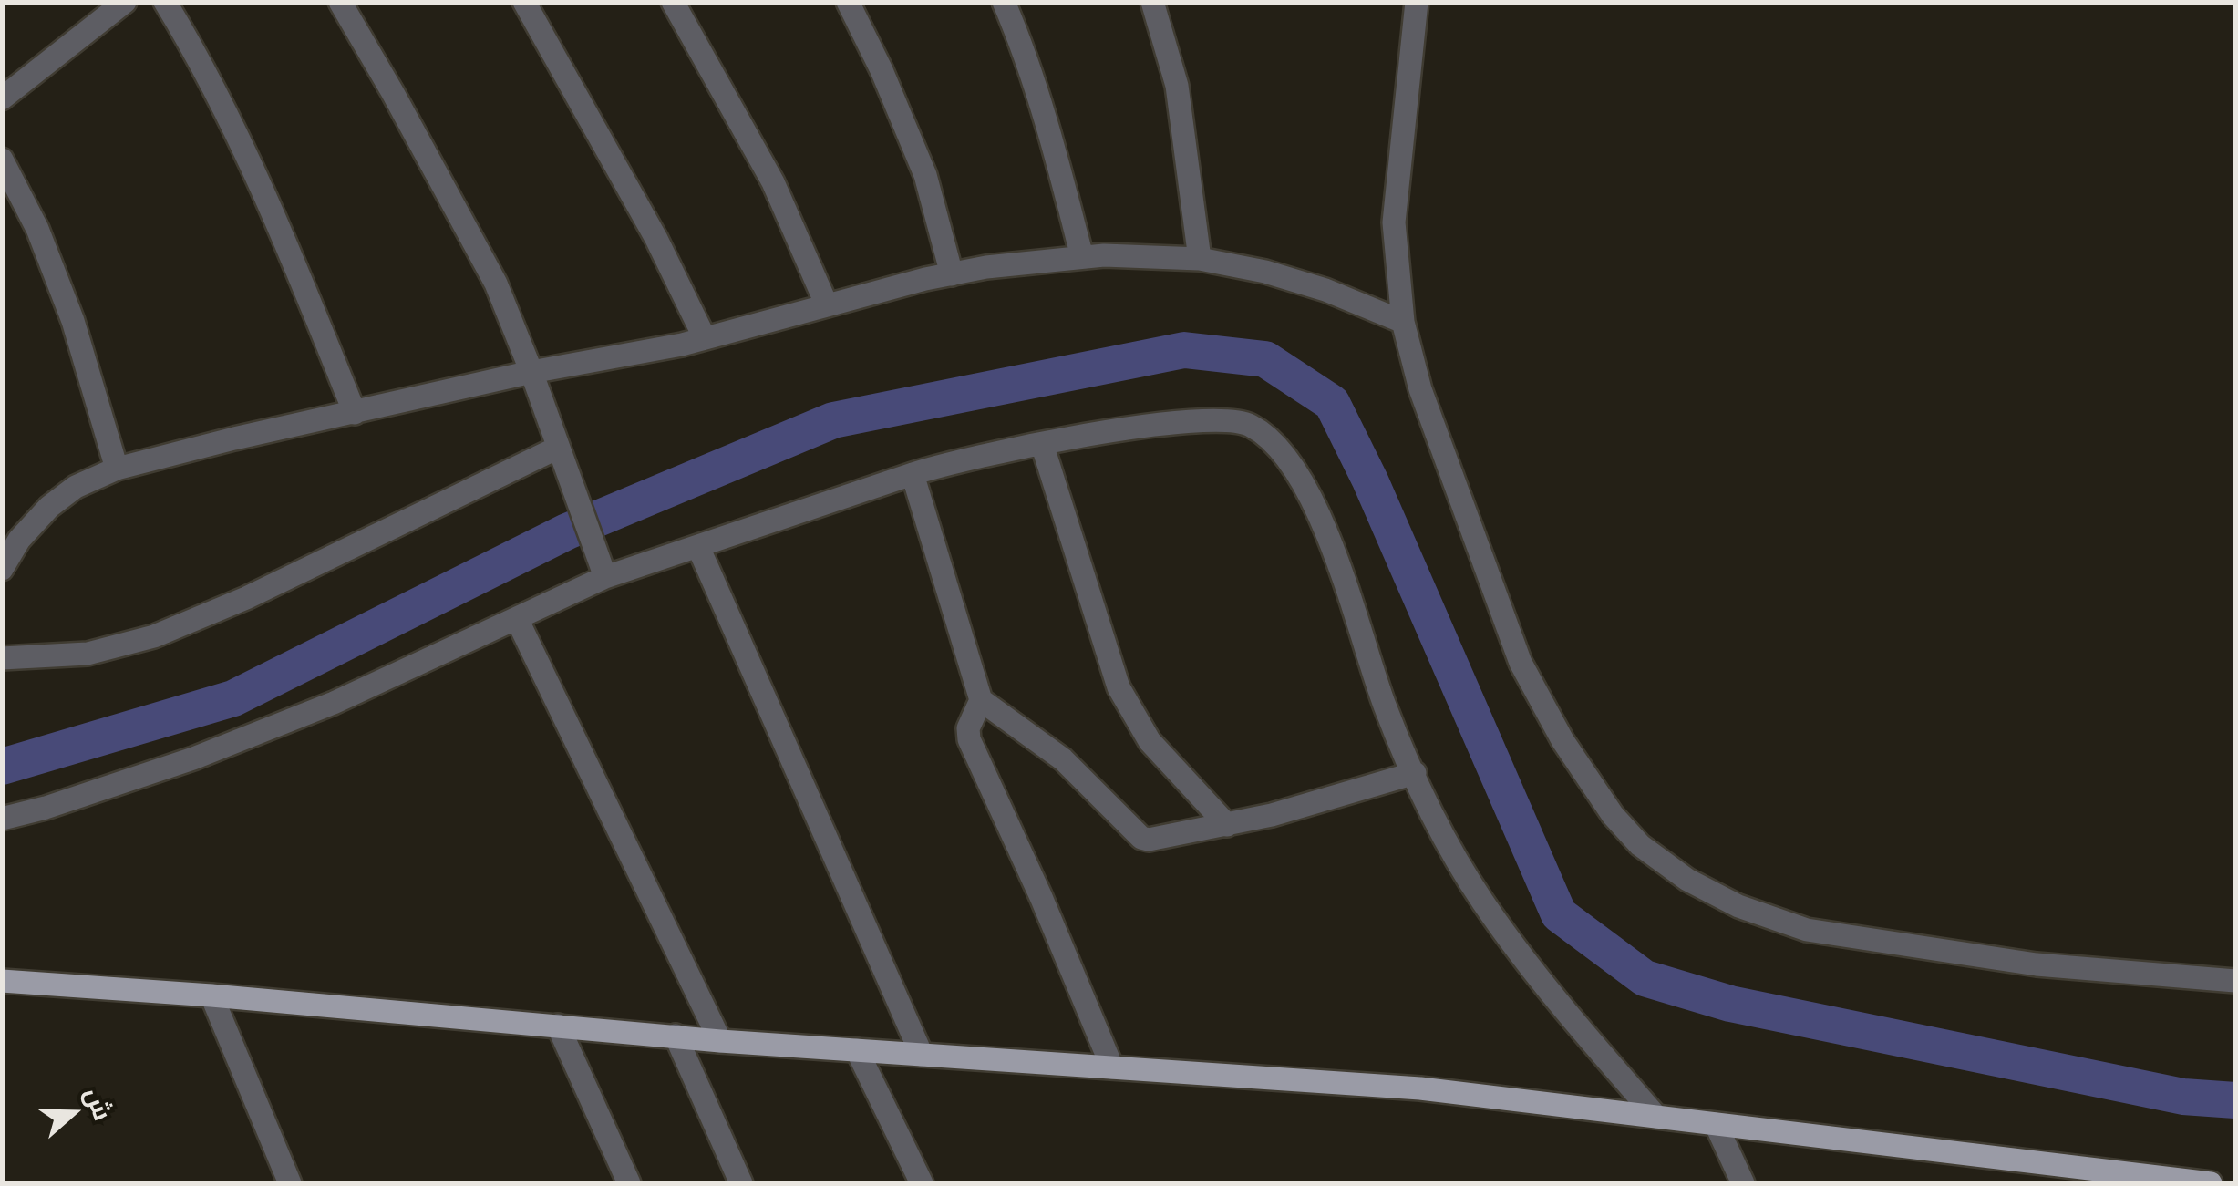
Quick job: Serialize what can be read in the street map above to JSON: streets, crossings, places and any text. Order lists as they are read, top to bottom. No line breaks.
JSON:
{"north":"right"}
